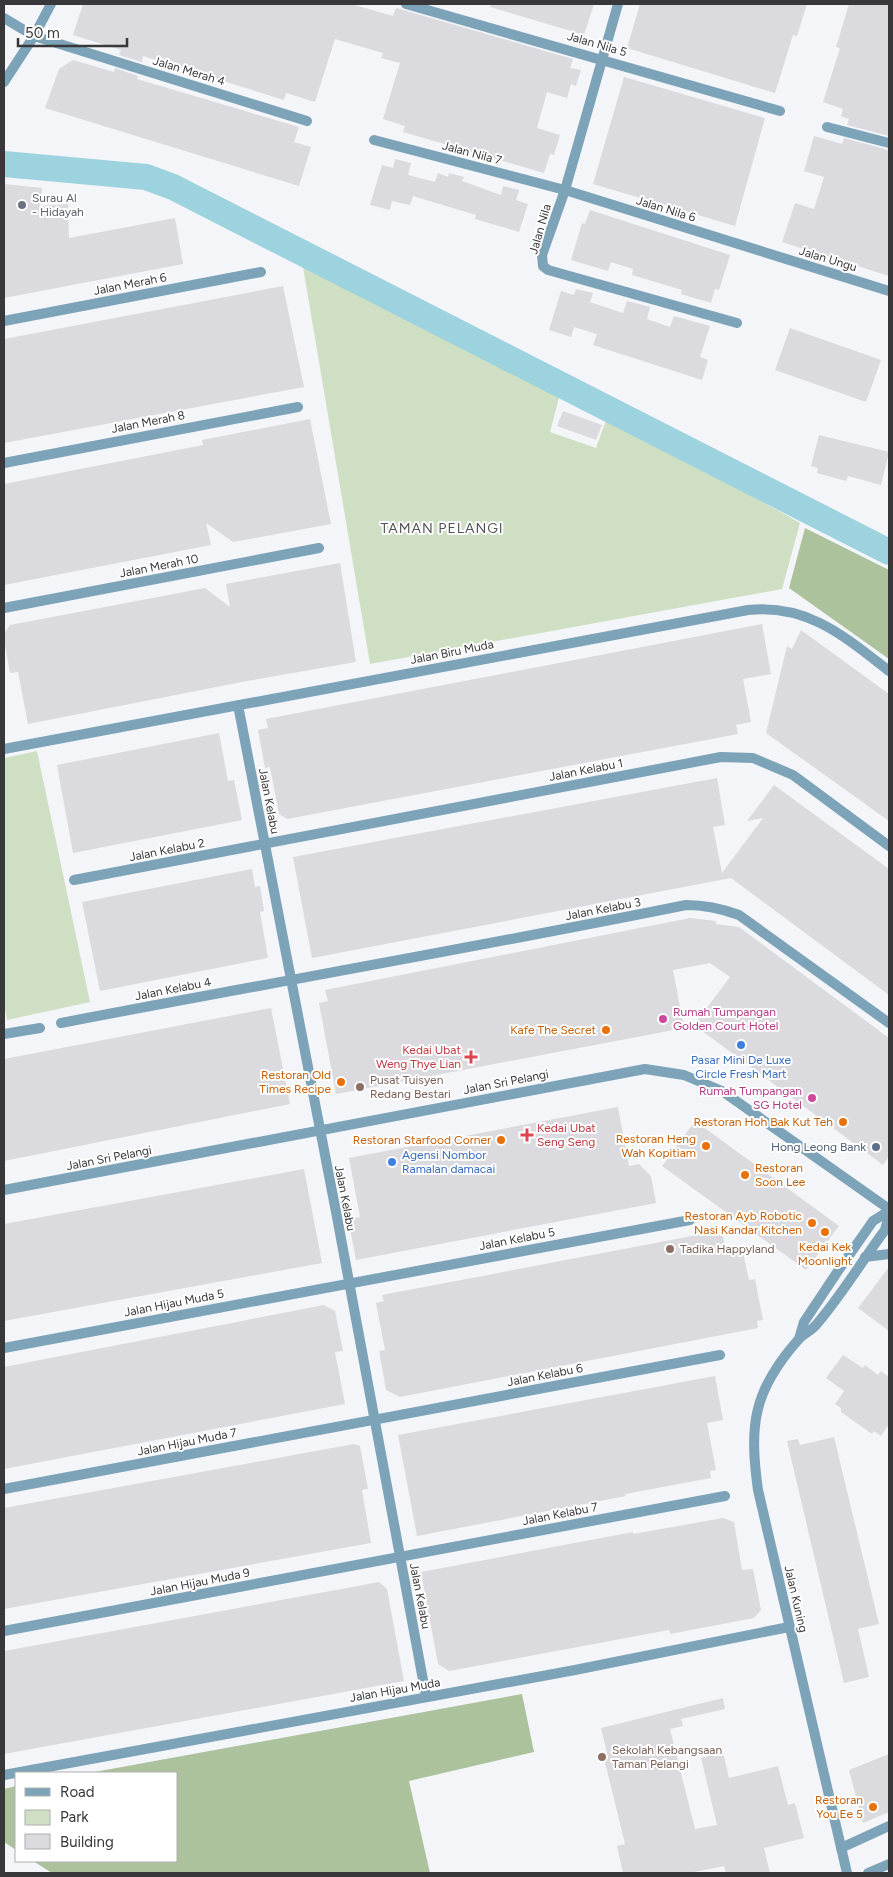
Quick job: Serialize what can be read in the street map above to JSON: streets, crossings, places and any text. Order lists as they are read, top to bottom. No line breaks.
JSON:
{"streets":{"street":["Jalan Nila 5","Jalan Merah 4","Jalan Nila 7","Jalan Nila 6","Jalan Nila","Jalan Ungu","Jalan Merah 6","Jalan Merah 8","Jalan Merah 10","Jalan Biru Muda","Jalan Kelabu 1","Jalan Kelabu","Jalan Kelabu 2","Jalan Kelabu 3","Jalan Kelabu 4","Jalan Sri Pelangi","Jalan Kelabu 5","Jalan Hijau Muda 5","Jalan Kelabu 6","Jalan Hijau Muda 7","Jalan Kelabu 7","Jalan Hijau Muda 9","Jalan Kuning","Jalan Hijau Muda"]},"crossings":[["Jalan Nila 5","Jalan Nila"],["Jalan Nila 7","Jalan Nila 6"],["Jalan Nila 7","Jalan Nila"],["Jalan Nila 6","Jalan Nila"],["Jalan Nila 6","Jalan Ungu"],["Jalan Biru Muda","Jalan Kelabu"],["Jalan Kelabu 1","Jalan Kelabu"],["Jalan Kelabu 1","Jalan Kelabu 2"],["Jalan Kelabu","Jalan Kelabu 2"],["Jalan Kelabu","Jalan Kelabu 3"],["Jalan Kelabu","Jalan Kelabu 4"],["Jalan Kelabu","Jalan Sri Pelangi"],["Jalan Kelabu","Jalan Kelabu 5"],["Jalan Kelabu","Jalan Hijau Muda 5"],["Jalan Kelabu","Jalan Kelabu 6"],["Jalan Kelabu","Jalan Hijau Muda 7"],["Jalan Kelabu","Jalan Kelabu 7"],["Jalan Kelabu","Jalan Hijau Muda 9"],["Jalan Kelabu","Jalan Hijau Muda"],["Jalan Kelabu 3","Jalan Kelabu 4"],["Jalan Sri Pelangi","Jalan Kuning"],["Jalan Kelabu 5","Jalan Hijau Muda 5"],["Jalan Kelabu 6","Jalan Hijau Muda 7"],["Jalan Kelabu 7","Jalan Hijau Muda 9"],["Jalan Kuning","Jalan Hijau Muda"]],"districts":["TAMAN PELANGI"],"places":{"other":["Surau Al - Hidayah","Rumah Tumpangan Golden Court Hotel","Kafe The Secret","Pasar Mini De Luxe Circle Fresh Mart","Restoran Old Times Recipe","Pusat Tuisyen Redang Bestari","Rumah Tumpangan SG Hotel","Restoran Hoh Bak Kut Teh","Restoran Starfood Corner","Restoran Heng Wah Kopitiam","Hong Leong Bank","Agensi Nombor Ramalan damacai","Restoran Soon Lee","Restoran Ayb Robotic Nasi Kandar Kitchen","Kedai Kek Moonlight","Tadika Happyland","Sekolah Kebangsaan Taman Pelangi","Restoran You Ee 5"],"health":["Kedai Ubat Weng Thye Lian","Kedai Ubat Seng Seng"]},"legend":["Road","Park","Building"],"scale_bar":"50 m"}
